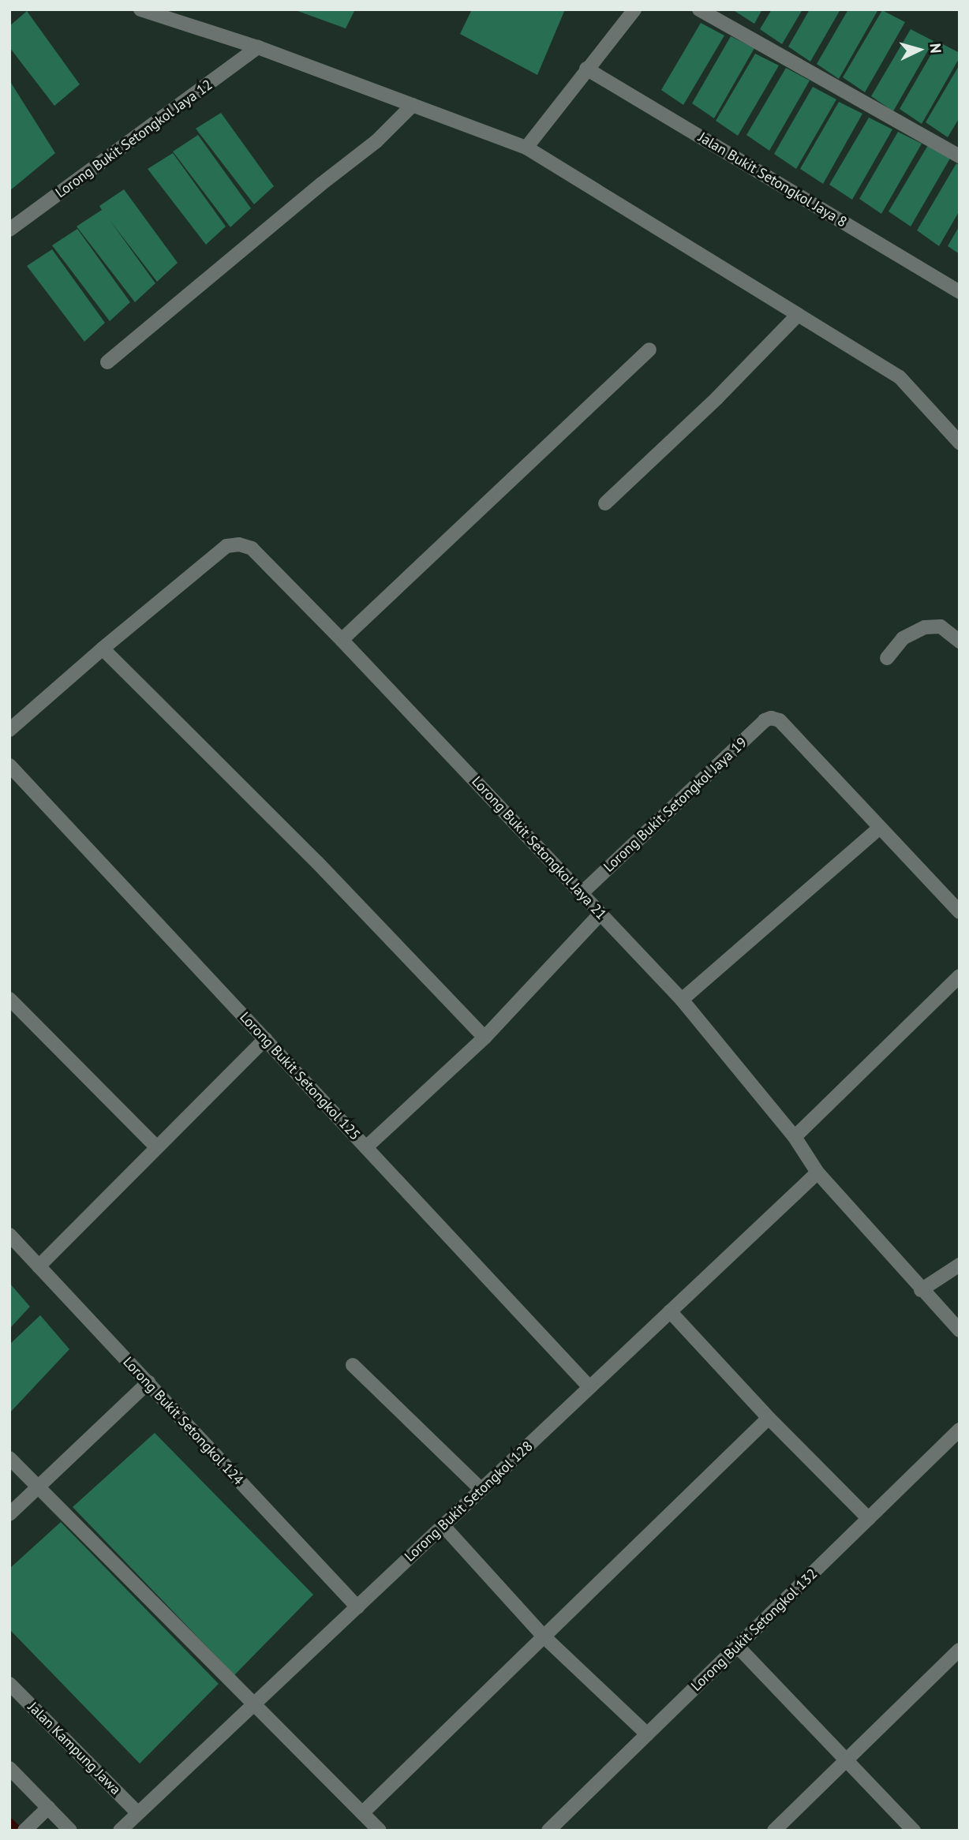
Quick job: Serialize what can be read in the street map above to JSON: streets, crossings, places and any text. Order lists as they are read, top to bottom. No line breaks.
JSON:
{"streets":{"street":["Lorong Bukit Setongkol Jaya 12","Jalan Bukit Setongkol Jaya 8","Lorong Bukit Setongkol Jaya 19","Lorong Bukit Setongkol Jaya 21","Lorong Bukit Setongkol 125","Lorong Bukit Setongkol 124","Lorong Bukit Setongkol 128","Lorong Bukit Setongkol 132","Jalan Kampung Jawa"]},"crossings":[["Lorong Bukit Setongkol Jaya 19","Lorong Bukit Setongkol Jaya 21"],["Lorong Bukit Setongkol Jaya 21","Lorong Bukit Setongkol 128"],["Lorong Bukit Setongkol 125","Lorong Bukit Setongkol 128"],["Lorong Bukit Setongkol 124","Lorong Bukit Setongkol 128"],["Lorong Bukit Setongkol 128","Jalan Kampung Jawa"]],"north":"right"}
